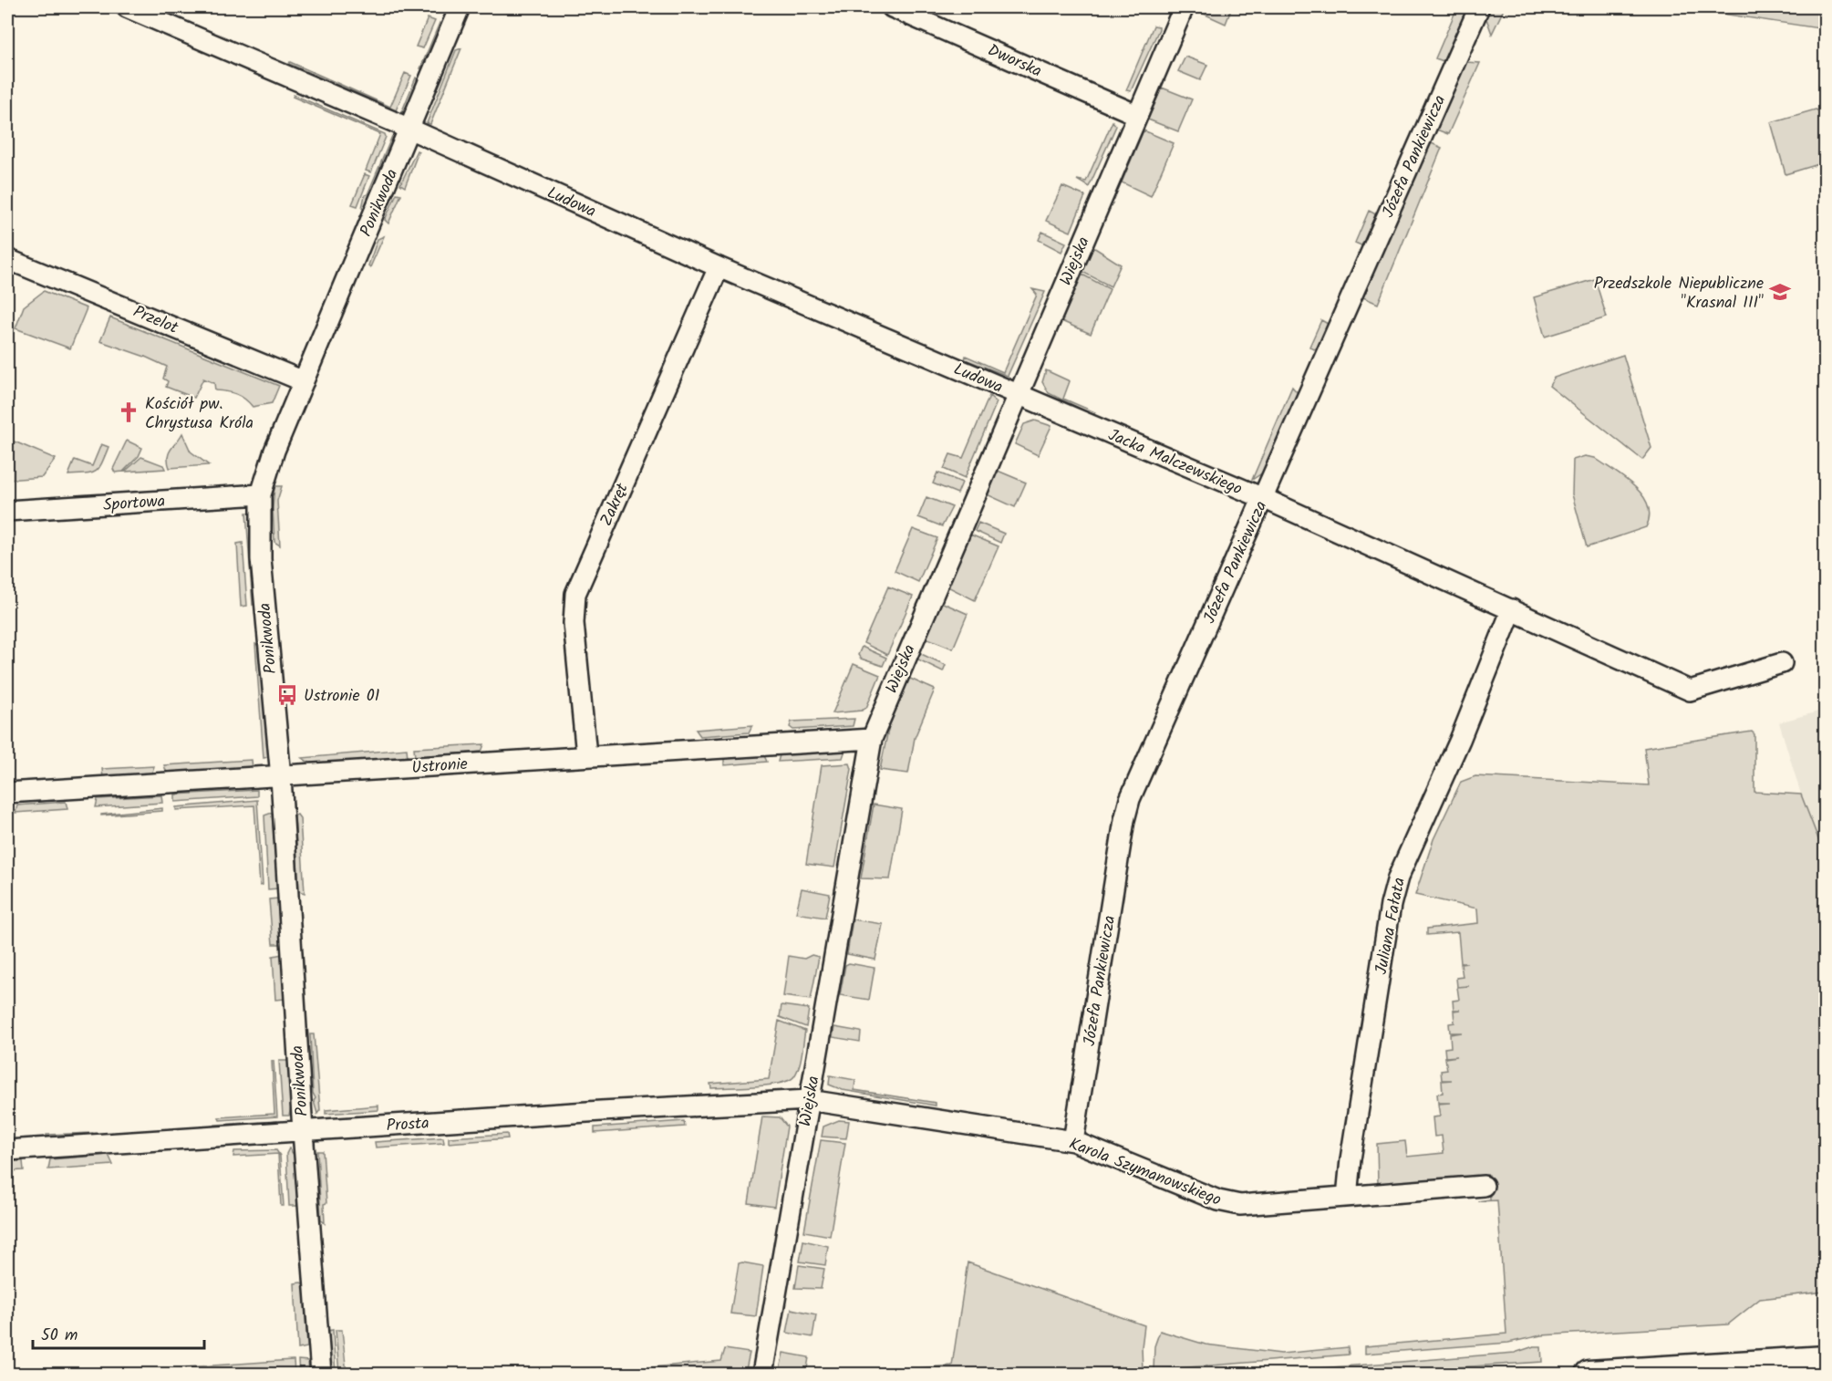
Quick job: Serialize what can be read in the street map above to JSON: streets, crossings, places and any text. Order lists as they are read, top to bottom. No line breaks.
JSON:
{"streets":{"street":["Dworska","Józefa Pankiewicza","Ludowa","Ponikwoda","Wiejska","Przelot","Jacka Malczewskiego","Sportowa","Zakręt","Ustronie","Juliana Fałata","Prosta","Karola Szymanowskiego"]},"crossings":[["Dworska","Wiejska"],["Józefa Pankiewicza","Jacka Malczewskiego"],["Józefa Pankiewicza","Karola Szymanowskiego"],["Ludowa","Ponikwoda"],["Ludowa","Wiejska"],["Ludowa","Jacka Malczewskiego"],["Ludowa","Zakręt"],["Ponikwoda","Przelot"],["Ponikwoda","Sportowa"],["Ponikwoda","Ustronie"],["Ponikwoda","Prosta"],["Wiejska","Jacka Malczewskiego"],["Wiejska","Ustronie"],["Wiejska","Prosta"],["Wiejska","Karola Szymanowskiego"],["Jacka Malczewskiego","Juliana Fałata"],["Zakręt","Ustronie"],["Juliana Fałata","Karola Szymanowskiego"],["Prosta","Karola Szymanowskiego"]],"places":{"school or university":["Przedszkole Niepubliczne \"Krasnal III\""],"church":["Kościół pw. Chrystusa Króla"],"bus stop":["Ustronie 01"]},"scale_bar":"50 m"}
